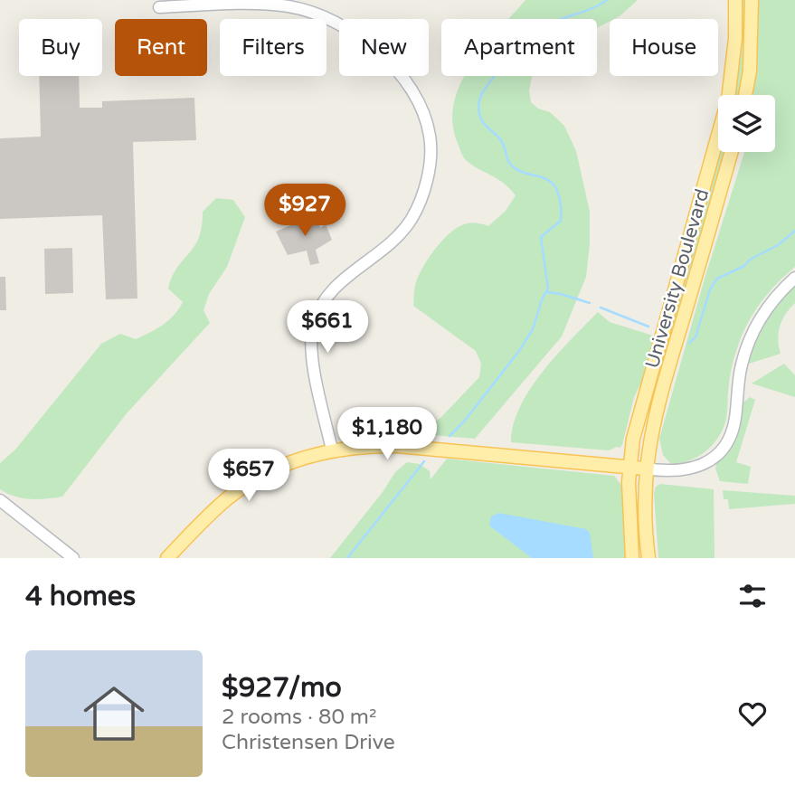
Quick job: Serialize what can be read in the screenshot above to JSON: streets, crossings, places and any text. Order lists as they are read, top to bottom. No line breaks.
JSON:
{"streets":{"main road":["University Boulevard"]},"page":{"chip":["Buy","Rent","Filters","New","Apartment","House"],"price":["$927","$661","$1,180","$657"],"heading":"4 homes","list":[{"name":"$927/mo","note":"2 rooms · 80 m² · Christensen Drive"}]}}
